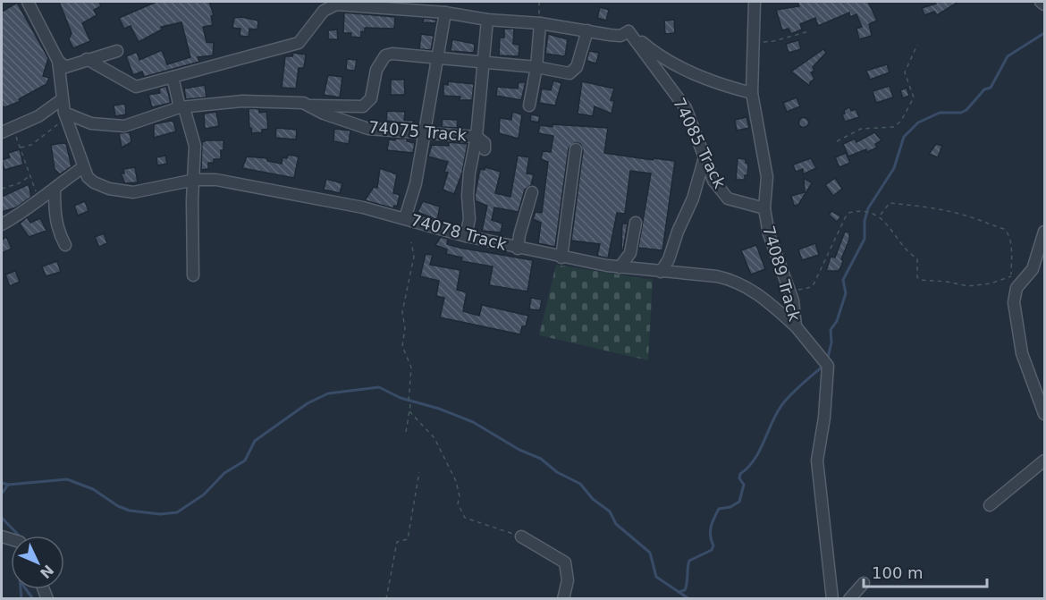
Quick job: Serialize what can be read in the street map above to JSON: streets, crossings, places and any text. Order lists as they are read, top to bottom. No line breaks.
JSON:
{"streets":{"street":["74075 Track","74085 Track","74078 Track","74089 Track"]},"crossings":[["74085 Track","74089 Track"],["74078 Track","74089 Track"]],"scale_bar":"100 m","north":"bottom right"}
